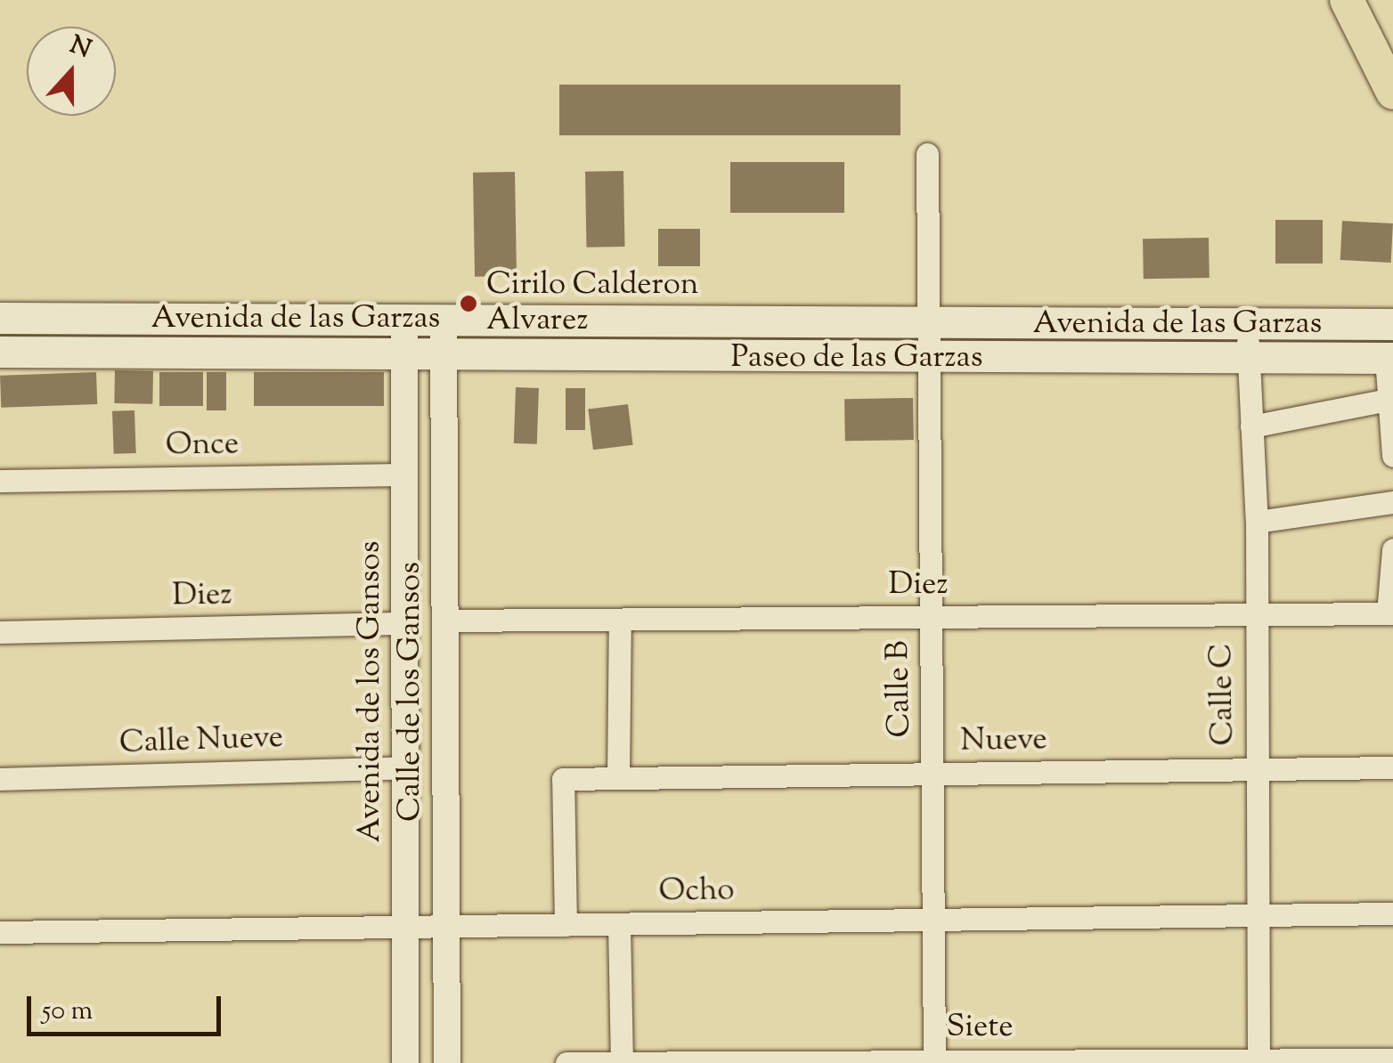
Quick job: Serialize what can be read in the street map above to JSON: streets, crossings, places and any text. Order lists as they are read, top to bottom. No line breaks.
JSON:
{"streets":{"main road":["Avenida de las Garzas","Paseo de las Garzas"],"street":["Once","Diez","Calle B","Avenida de los Gansos","Calle de los Gansos","Calle C","Calle Nueve","Nueve","Ocho","Siete"]},"crossings":[["Avenida de las Garzas","Calle B"],["Avenida de las Garzas","Avenida de los Gansos"],["Avenida de las Garzas","Calle de los Gansos"],["Avenida de las Garzas","Calle C"],["Paseo de las Garzas","Calle B"],["Paseo de las Garzas","Avenida de los Gansos"],["Paseo de las Garzas","Calle de los Gansos"],["Paseo de las Garzas","Calle C"],["Once","Avenida de los Gansos"],["Diez","Calle B"],["Diez","Avenida de los Gansos"],["Diez","Calle de los Gansos"],["Diez","Calle C"],["Calle B","Nueve"],["Calle B","Ocho"],["Calle B","Siete"],["Avenida de los Gansos","Calle Nueve"],["Avenida de los Gansos","Ocho"],["Calle de los Gansos","Ocho"],["Calle C","Nueve"],["Calle C","Ocho"],["Calle C","Siete"],["Nueve","Ocho"]],"places":["Cirilo Calderon Alvarez"],"scale_bar":"50 m","north":"top"}
